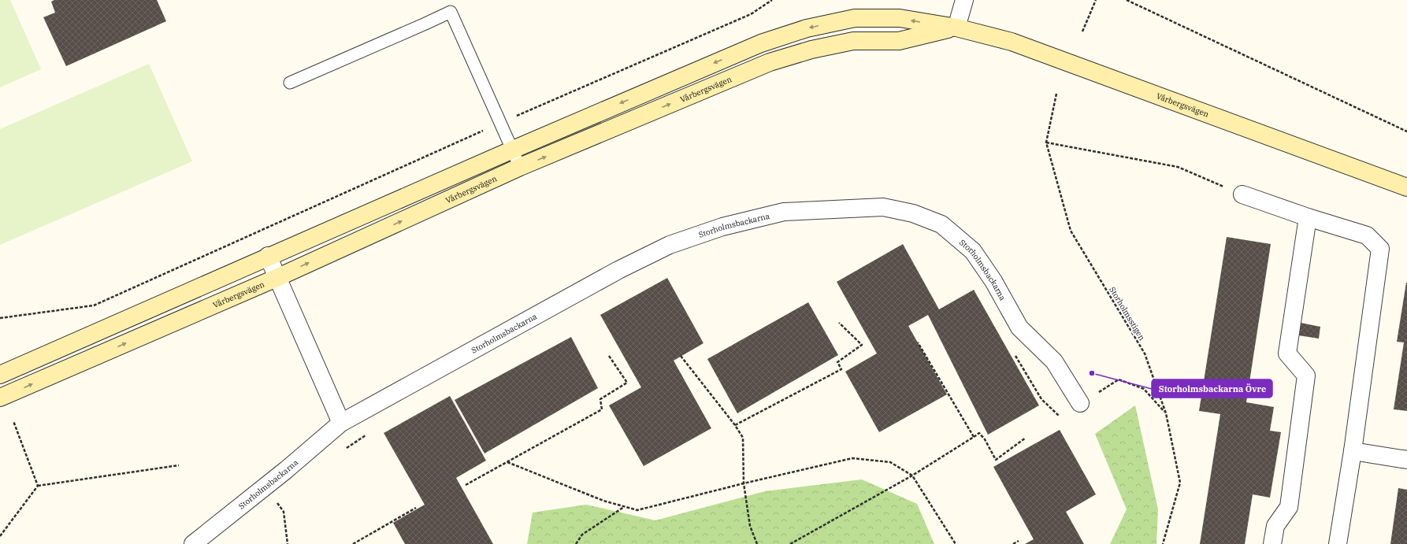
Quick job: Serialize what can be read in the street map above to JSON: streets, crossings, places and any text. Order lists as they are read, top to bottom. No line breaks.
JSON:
{"streets":{"street":["Vårbergsvägen","Storholmsbackarna"],"path":["Storholmsstigen"]},"places":["Storholmsbackarna Övre"]}
